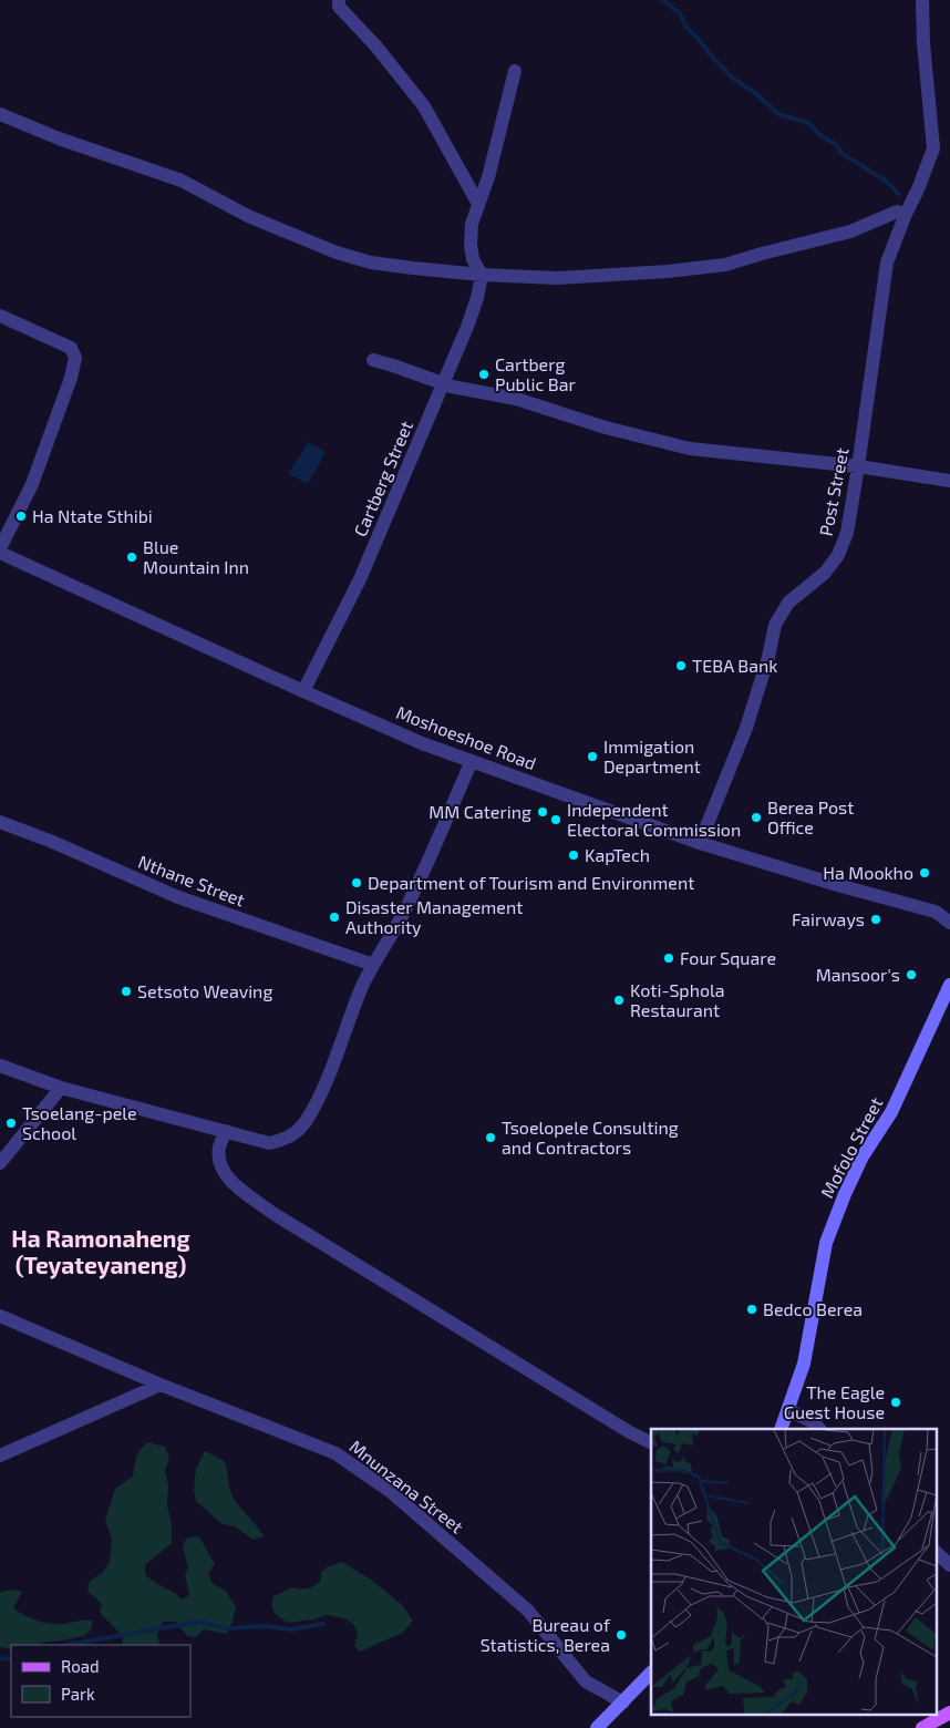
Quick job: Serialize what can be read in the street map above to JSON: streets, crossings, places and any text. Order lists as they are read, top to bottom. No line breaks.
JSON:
{"streets":{"main road":["Mofolo Street"],"street":["Cartberg Street","Post Street","Moshoeshoe Road","Nthane Street","Mnunzana Street"]},"crossings":[["Cartberg Street","Moshoeshoe Road"],["Post Street","Moshoeshoe Road"]],"districts":["Ha Ramonaheng (Teyateyaneng)"],"places":["Cartberg Public Bar","Ha Ntate Sthibi","Blue Mountain Inn","TEBA Bank","Immigation Department","MM Catering","Berea Post Office","Independent Electoral Commission","KapTech","Ha Mookho","Department of Tourism and Environment","Disaster Management Authority","Fairways","Four Square","Mansoor's","Setsoto Weaving","Koti-Sphola Restaurant","Tsoelang-pele School","Tsoelopele Consulting and Contractors","Bedco Berea","The Eagle Guest House","Bureau of Statistics, Berea"],"legend":["Road","Park"]}
